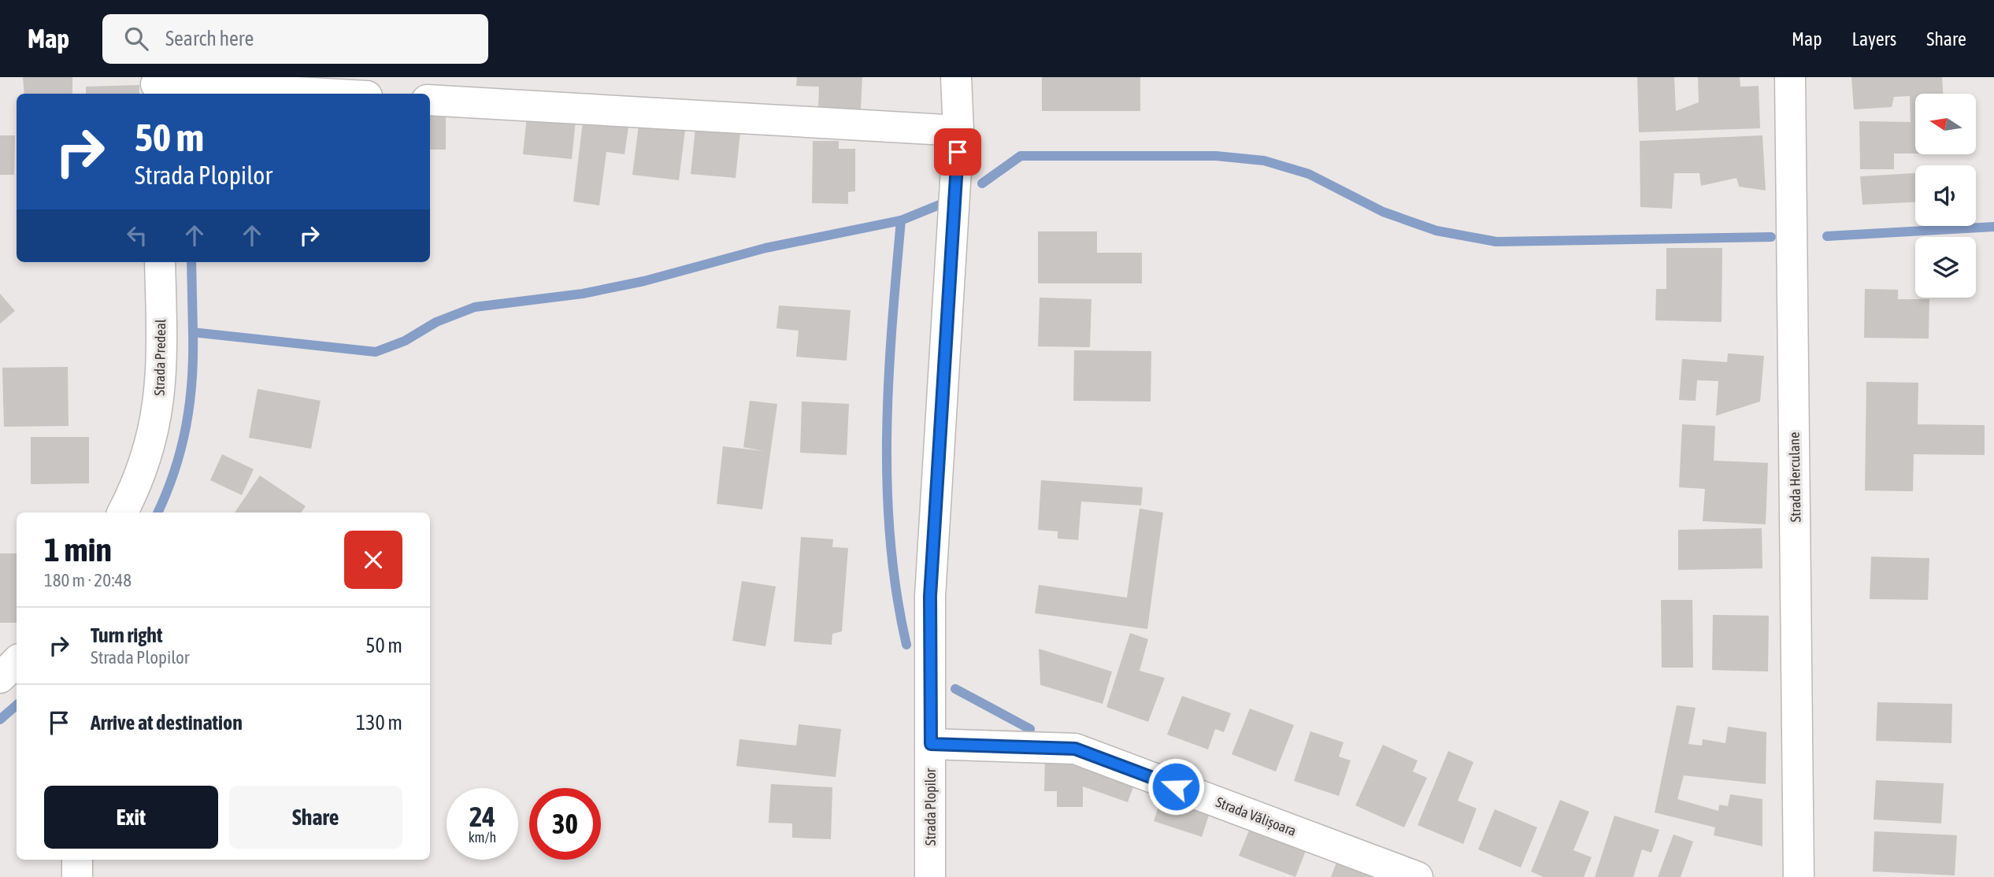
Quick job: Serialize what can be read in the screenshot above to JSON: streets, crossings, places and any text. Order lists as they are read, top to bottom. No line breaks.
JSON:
{"streets":{"street":["Strada Predeal","Strada Herculane","Strada Plopilor","Strada Vălișoara"]},"crossings":[["Strada Plopilor","Strada Vălișoara"]],"north":"left","page":{"header":"Map","search":"Search here","nav":["Map","Layers","Share"],"turn":["50 m","Strada Plopilor"],"heading":["1 min","180 m · 20:48"],"list":[{"name":"Turn right","note":"Strada Plopilor","value":"50 m"},{"name":"Arrive at destination","value":"130 m"}],"buttons":["Exit","Share"],"speed":"24 km/h","limit":"30"}}
